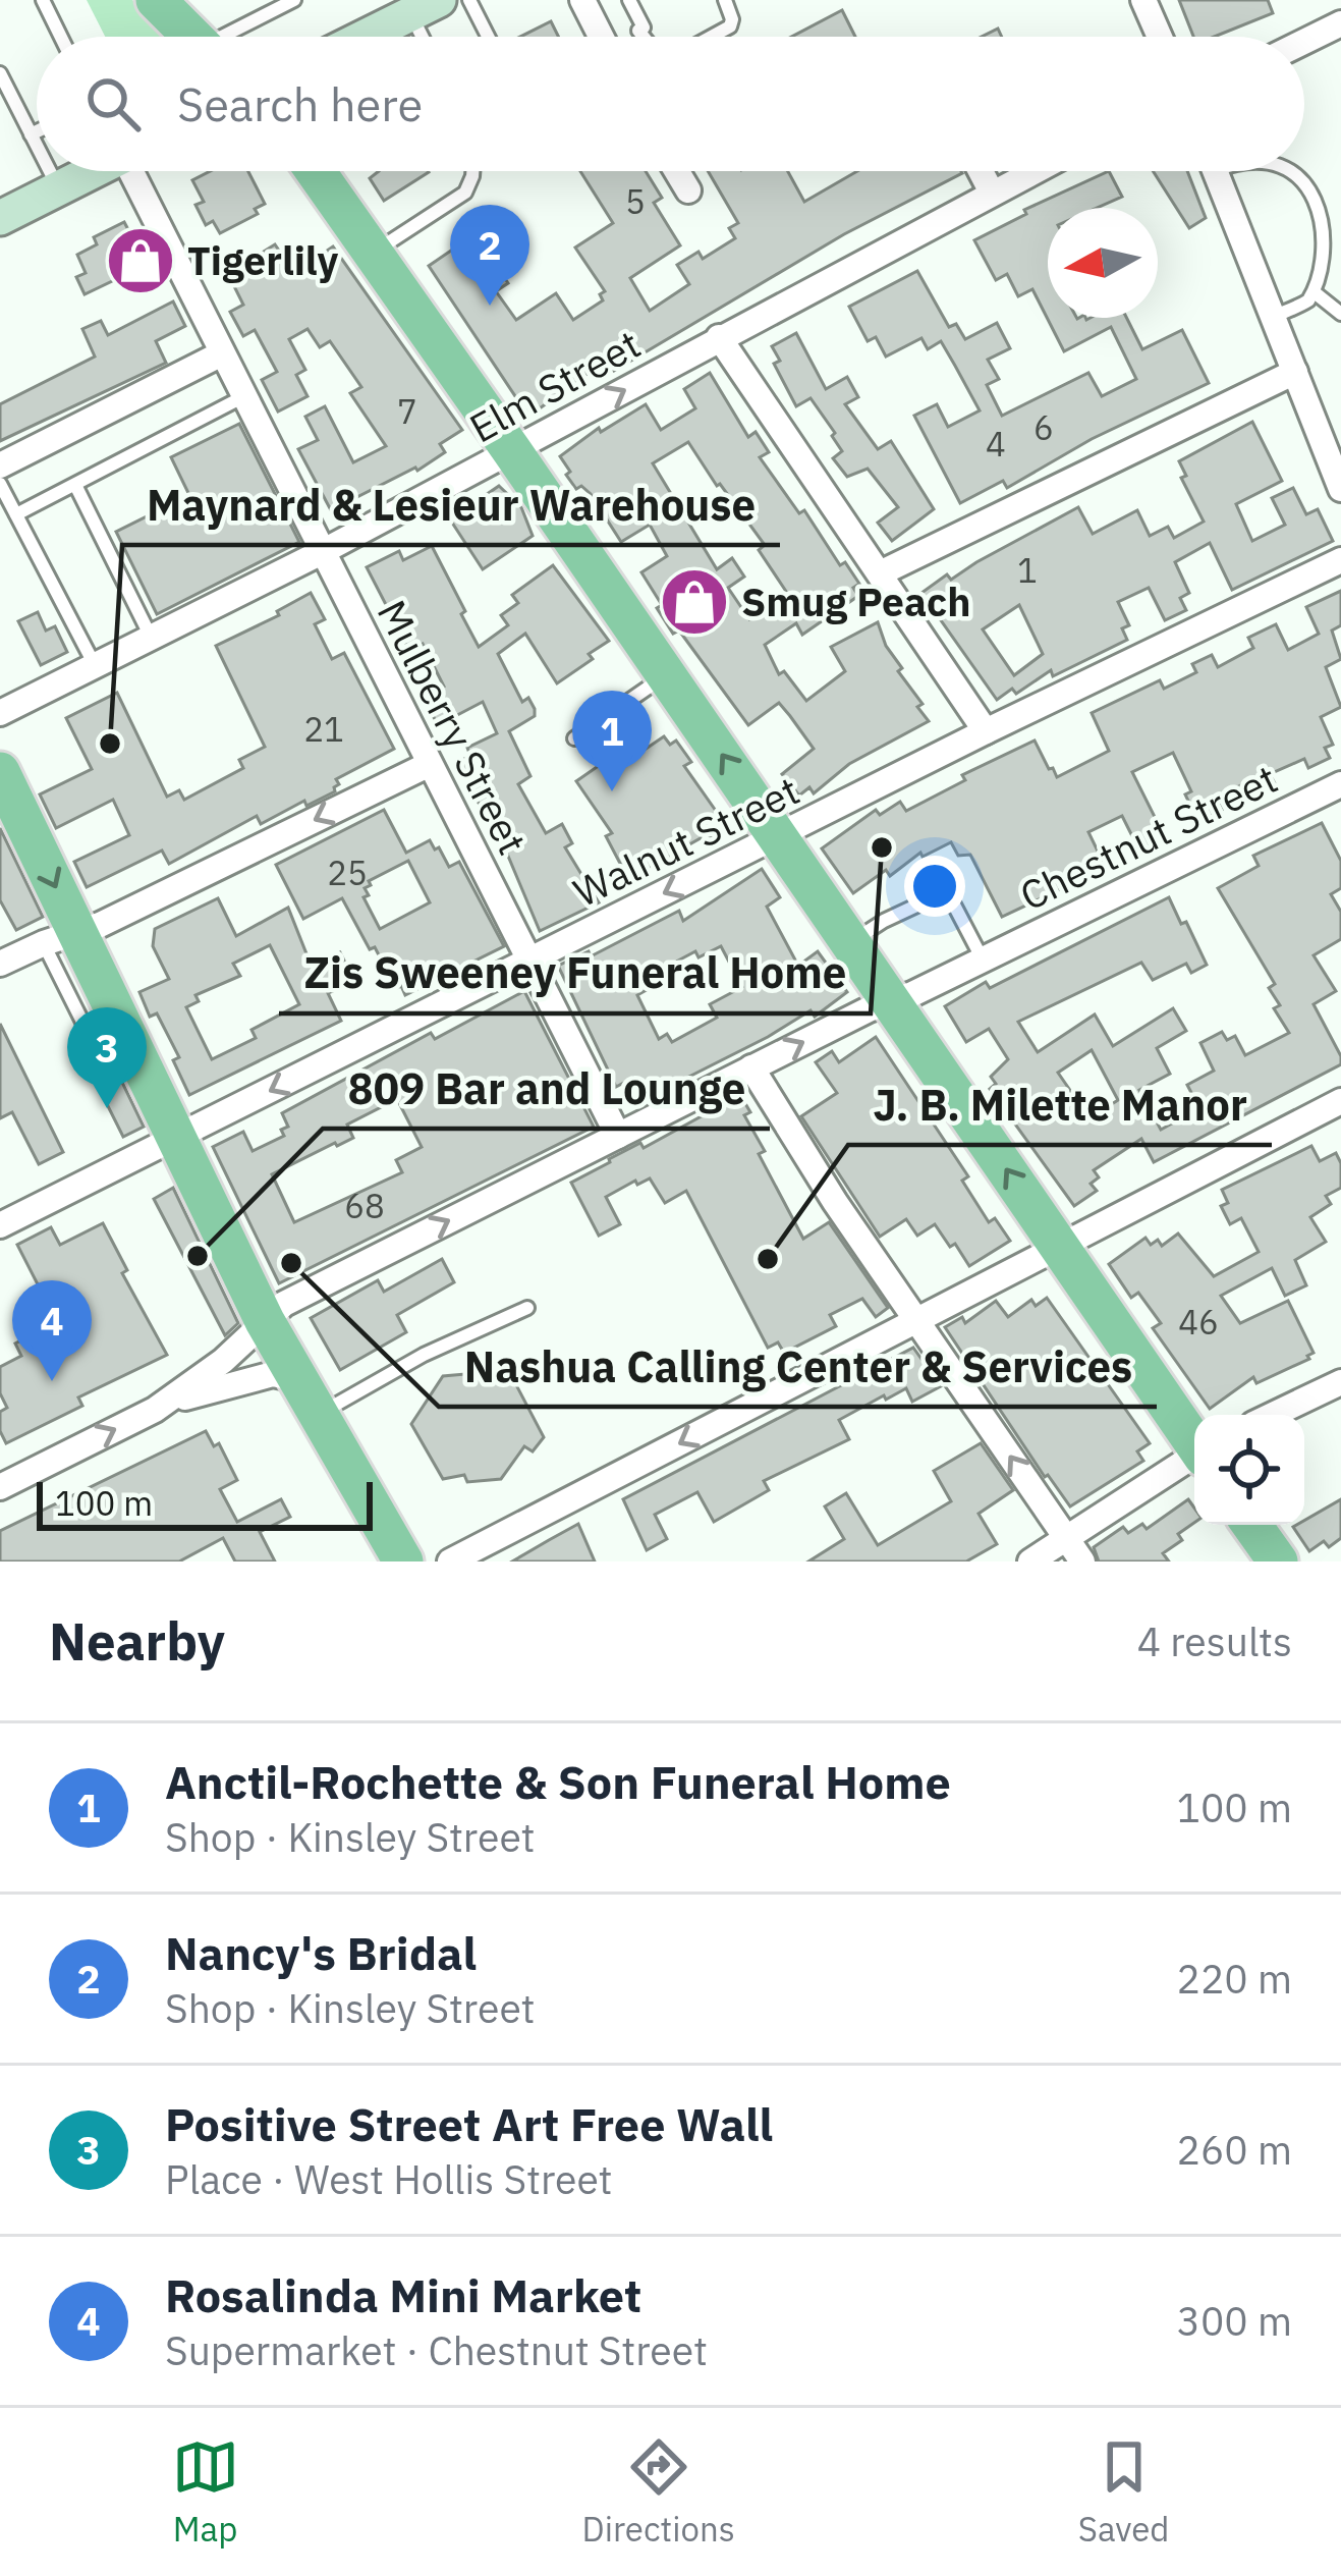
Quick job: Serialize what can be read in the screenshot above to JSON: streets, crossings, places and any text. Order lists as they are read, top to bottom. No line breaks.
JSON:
{"streets":{"street":["Elm Street","Mulberry Street","Chestnut Street","Walnut Street"]},"crossings":[["Elm Street","Mulberry Street"],["Mulberry Street","Chestnut Street"],["Mulberry Street","Walnut Street"]],"one_way":["Chestnut Street","Walnut Street"],"places":{"shop":["Tigerlily","Smug Peach"],"other":["Maynard & Lesieur Warehouse","Zis Sweeney Funeral Home","809 Bar and Lounge","J. B. Milette Manor","Nashua Calling Center & Services"]},"house_numbers":["5","7","6","4","1","21","25","68","46"],"scale_bar":"100 m","north":"left","page":{"search":"Search here","pins":["2","1","3","4"],"scale":"100 m","heading":["Nearby","4 results"],"list":[{"mark":"1","name":"Anctil-Rochette & Son Funeral Home","note":"Shop · Kinsley Street","value":"100 m"},{"mark":"2","name":"Nancy's Bridal","note":"Shop · Kinsley Street","value":"220 m"},{"mark":"3","name":"Positive Street Art Free Wall","note":"Place · West Hollis Street","value":"260 m"},{"mark":"4","name":"Rosalinda Mini Market","note":"Supermarket · Chestnut Street","value":"300 m"}],"nav":["Map","Directions","Saved"]}}
